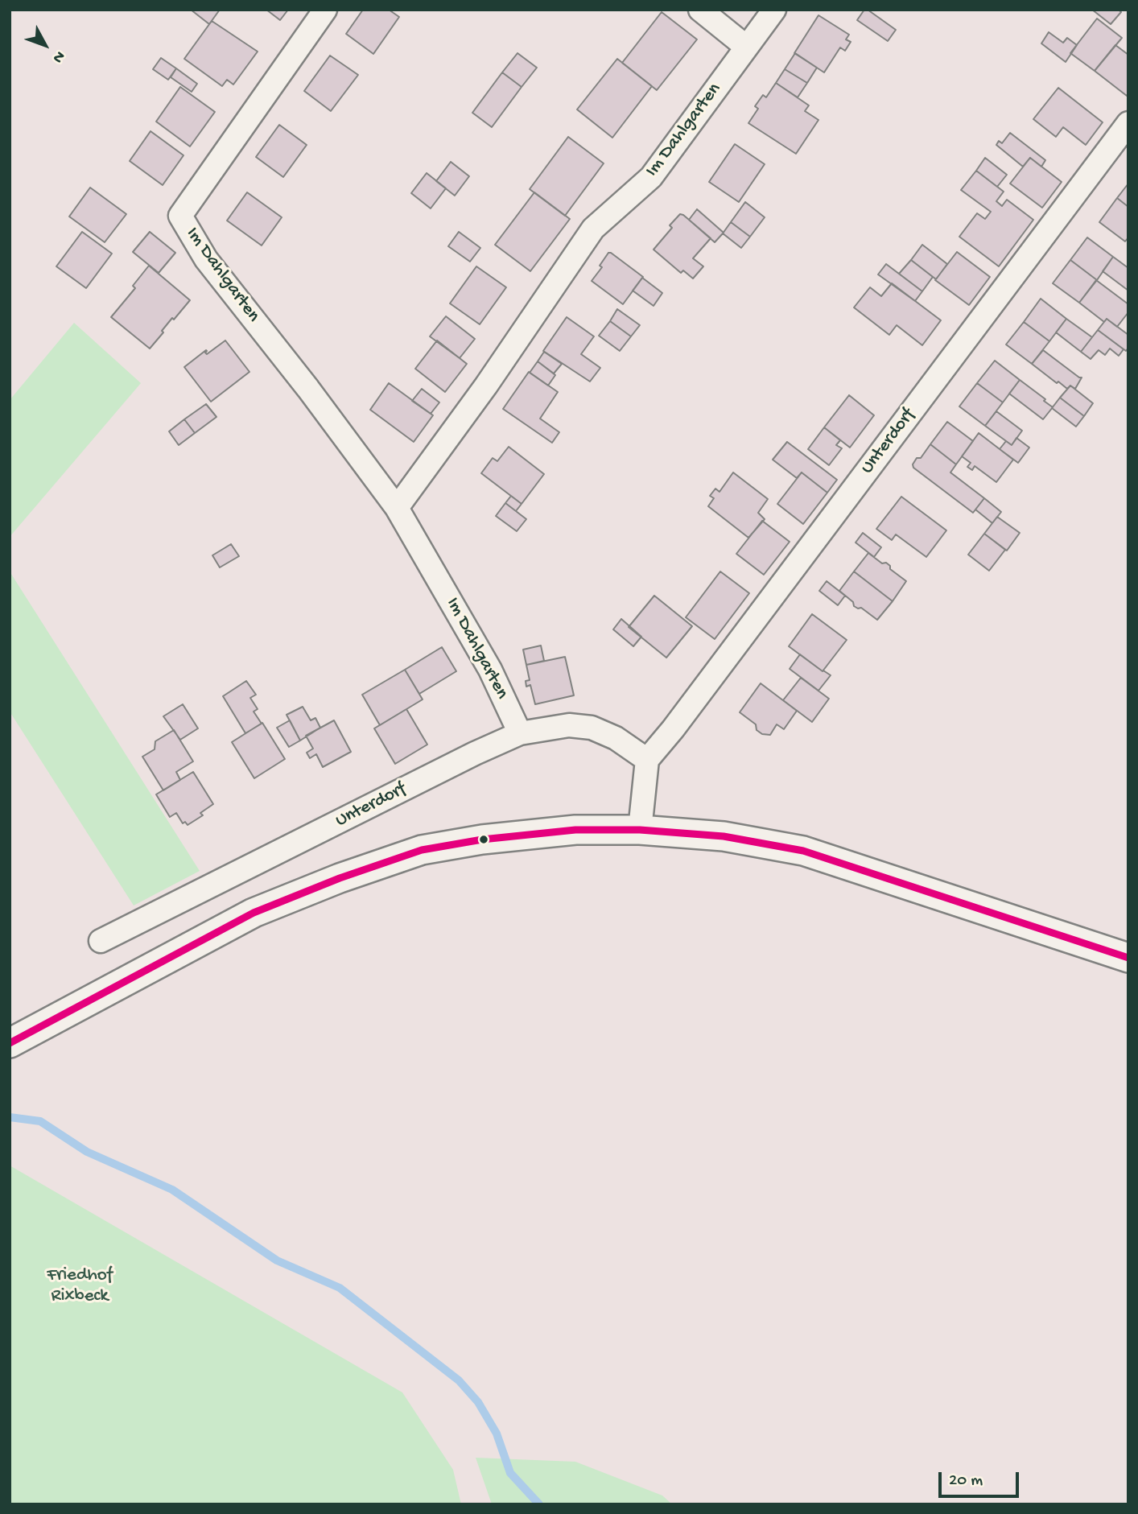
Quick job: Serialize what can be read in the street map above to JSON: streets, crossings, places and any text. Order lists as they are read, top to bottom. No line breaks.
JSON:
{"streets":{"street":["Im Dahlgarten","Unterdorf"]},"crossings":[["Im Dahlgarten","Unterdorf"]],"parks":["Friedhof Rixbeck"],"scale_bar":"20 m","north":"bottom right"}
